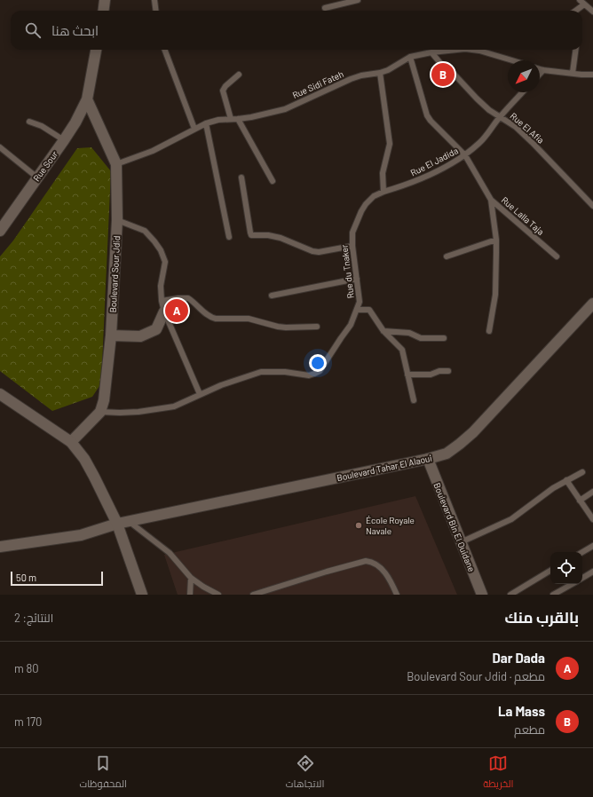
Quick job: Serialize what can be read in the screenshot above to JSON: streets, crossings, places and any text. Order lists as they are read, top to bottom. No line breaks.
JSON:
{"streets":{"street":["Rue Sour","Boulevard Sour Jdid","Boulevard Tahar El Alaoui","Boulevard Bin El Ouidane"],"lane":["Rue Sidi Fateh","Rue El Afia","Rue El Jadida","Rue Lalla Taja","Rue du Tnaker"]},"crossings":[["Rue Sidi Fateh","Rue El Afia"],["Rue Sidi Fateh","Rue Lalla Taja"],["Rue Sidi Fateh","Boulevard Sour Jdid"],["Rue El Afia","Rue El Jadida"],["Rue El Jadida","Rue Lalla Taja"],["Rue El Jadida","Rue du Tnaker"],["Rue Sour","Boulevard Sour Jdid"],["Rue du Tnaker","Boulevard Sour Jdid"],["Boulevard Tahar El Alaoui","Boulevard Bin El Ouidane"]],"places":["École Royale Navale"],"scale_bar":"50 m","north":"bottom left","page":{"search":"ابحث هنا","pins":["B","A"],"scale":"50 m","heading":["بالقرب منك","النتائج: 2"],"list":[{"mark":"A","name":"Dar Dada","note":"مطعم · Boulevard Sour Jdid","value":"80 m"},{"mark":"B","name":"La Mass","note":"مطعم","value":"170 m"}],"nav":["الخريطة","الاتجاهات","المحفوظات"]}}
